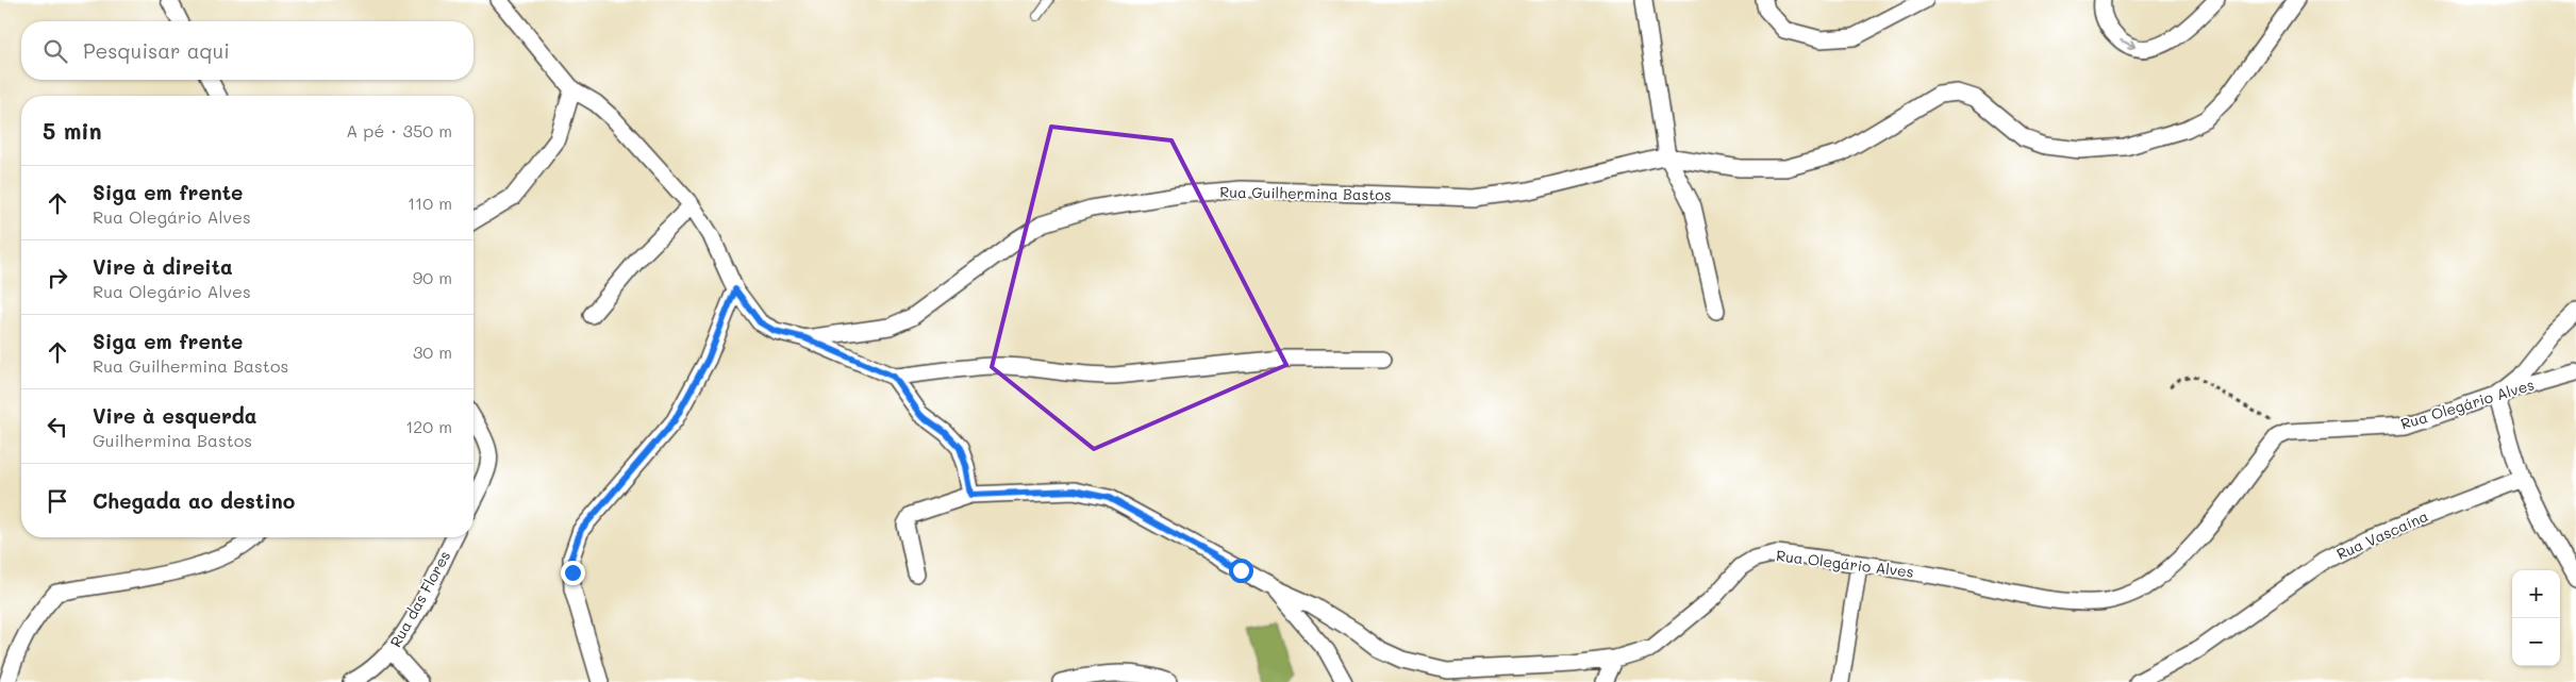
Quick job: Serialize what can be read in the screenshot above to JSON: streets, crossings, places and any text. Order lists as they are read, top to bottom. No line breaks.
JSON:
{"streets":{"street":["Rua Guilhermina Bastos","Rua Olegário Alves","Rua Vascaína","Rua das Flores"]},"page":{"search":"Pesquisar aqui","heading":["5 min","A pé · 350 m"],"list":[["Siga em frente","Rua Olegário Alves","110 m"],["Vire à direita","Rua Olegário Alves","90 m"],["Siga em frente","Rua Guilhermina Bastos","30 m"],["Vire à esquerda","Guilhermina Bastos","120 m"],"Chegada ao destino"],"map_buttons":["+","−"]}}
